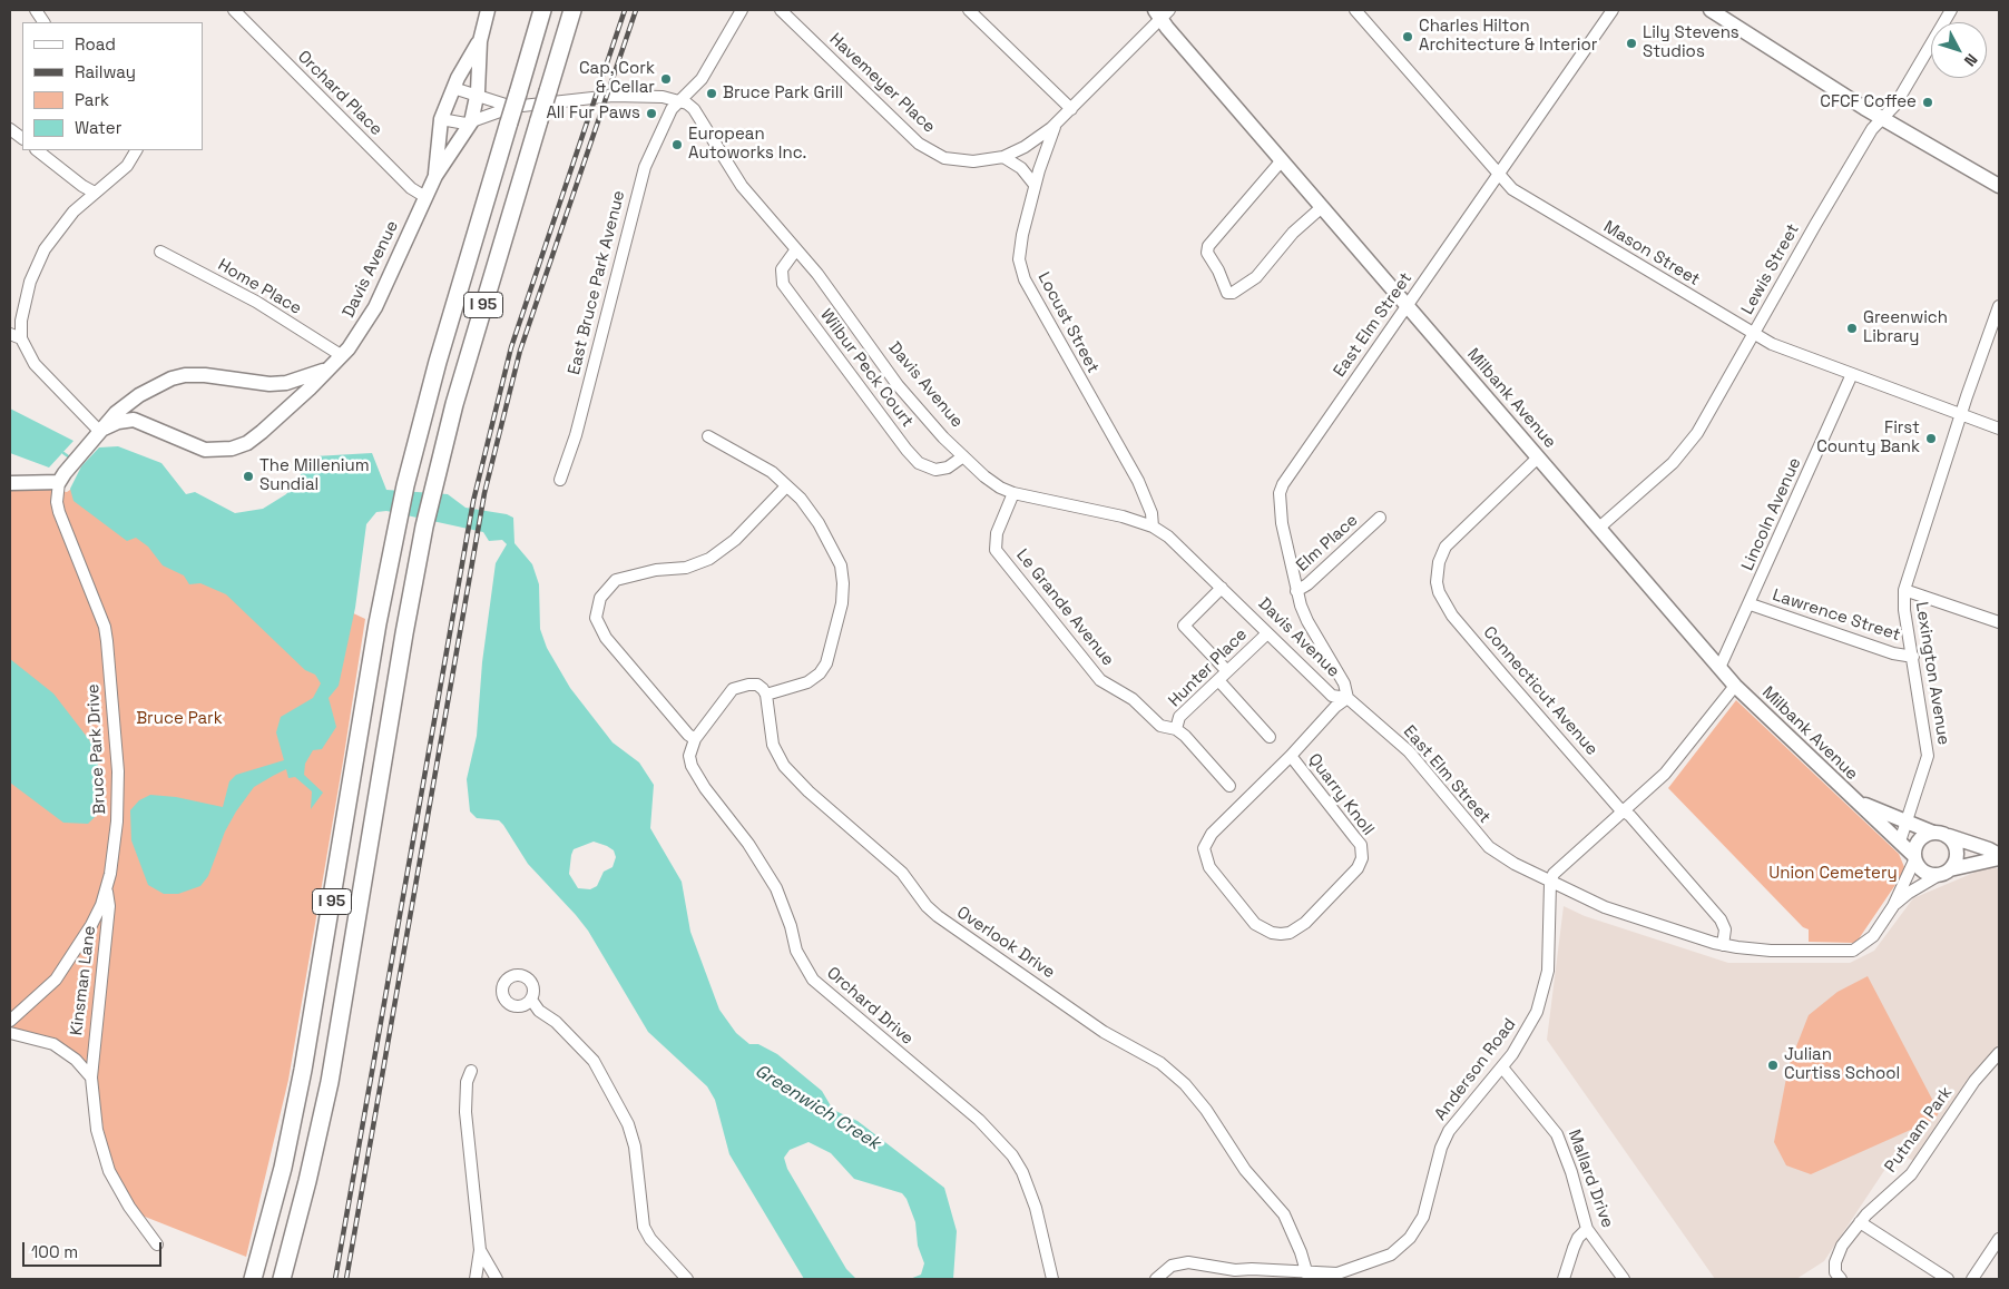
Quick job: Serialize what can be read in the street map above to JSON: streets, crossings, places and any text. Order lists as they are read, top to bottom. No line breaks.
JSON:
{"streets":{"highway":["I 95"],"main road":["Davis Avenue","Milbank Avenue"],"street":["Havemeyer Place","Orchard Place","Mason Street","Lewis Street","East Bruce Park Avenue","Home Place","Locust Street","East Elm Street","Wilbur Peck Court","Lincoln Avenue","Elm Place","Le Grande Avenue","Lawrence Street","Hunter Place","Lexington Avenue","Connecticut Avenue","Bruce Park Drive","Quarry Knoll","Overlook Drive","Kinsman Lane","Orchard Drive","Anderson Road","Putnam Park","Mallard Drive"]},"crossings":[["Havemeyer Place","Locust Street"],["Havemeyer Place","Milbank Avenue"],["Orchard Place","Davis Avenue"],["Mason Street","Lewis Street"],["Mason Street","East Elm Street"],["Mason Street","Lincoln Avenue"],["Mason Street","Lexington Avenue"],["Davis Avenue","East Bruce Park Avenue"],["Davis Avenue","Home Place"],["Davis Avenue","Locust Street"],["Davis Avenue","East Elm Street"],["Davis Avenue","Wilbur Peck Court"],["Davis Avenue","Le Grande Avenue"],["Davis Avenue","Hunter Place"],["Davis Avenue","Bruce Park Drive"],["Davis Avenue","Quarry Knoll"],["Lewis Street","Milbank Avenue"],["East Elm Street","Milbank Avenue"],["East Elm Street","Elm Place"],["East Elm Street","Connecticut Avenue"],["East Elm Street","Quarry Knoll"],["East Elm Street","Anderson Road"],["Milbank Avenue","Lincoln Avenue"],["Milbank Avenue","Lexington Avenue"],["Milbank Avenue","Connecticut Avenue"],["Lincoln Avenue","Lawrence Street"],["Le Grande Avenue","Hunter Place"],["Lawrence Street","Lexington Avenue"],["Bruce Park Drive","Kinsman Lane"],["Overlook Drive","Anderson Road"],["Anderson Road","Mallard Drive"]],"water":["Greenwich Creek"],"parks":["Bruce Park","Union Cemetery"],"places":["Charles Hilton Architecture & Interior","Lily Stevens Studios","Cap, Cork & Cellar","Bruce Park Grill","CFCF Coffee","All Fur Paws","European Autoworks Inc.","Greenwich Library","First County Bank","The Millenium Sundial","Julian Curtiss School"],"legend":["Road","Railway","Park","Water"],"scale_bar":"100 m","north":"bottom right"}
